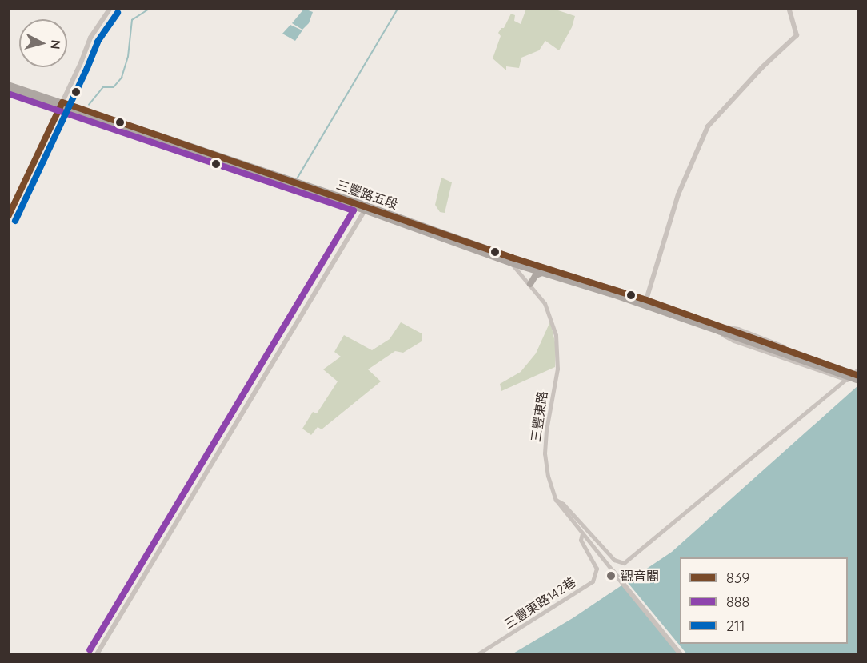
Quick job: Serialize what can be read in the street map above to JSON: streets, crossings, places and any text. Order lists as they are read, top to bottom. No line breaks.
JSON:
{"streets":{"main road":["三豐路五段"],"street":["三豐東路","三豐東路142巷"]},"crossings":[["三豐路五段","三豐東路"],["三豐東路","三豐東路142巷"]],"places":["觀音閣"],"lines":["transit line 211","transit line 888","transit line 839"],"legend":["839","888","211"],"north":"right"}
